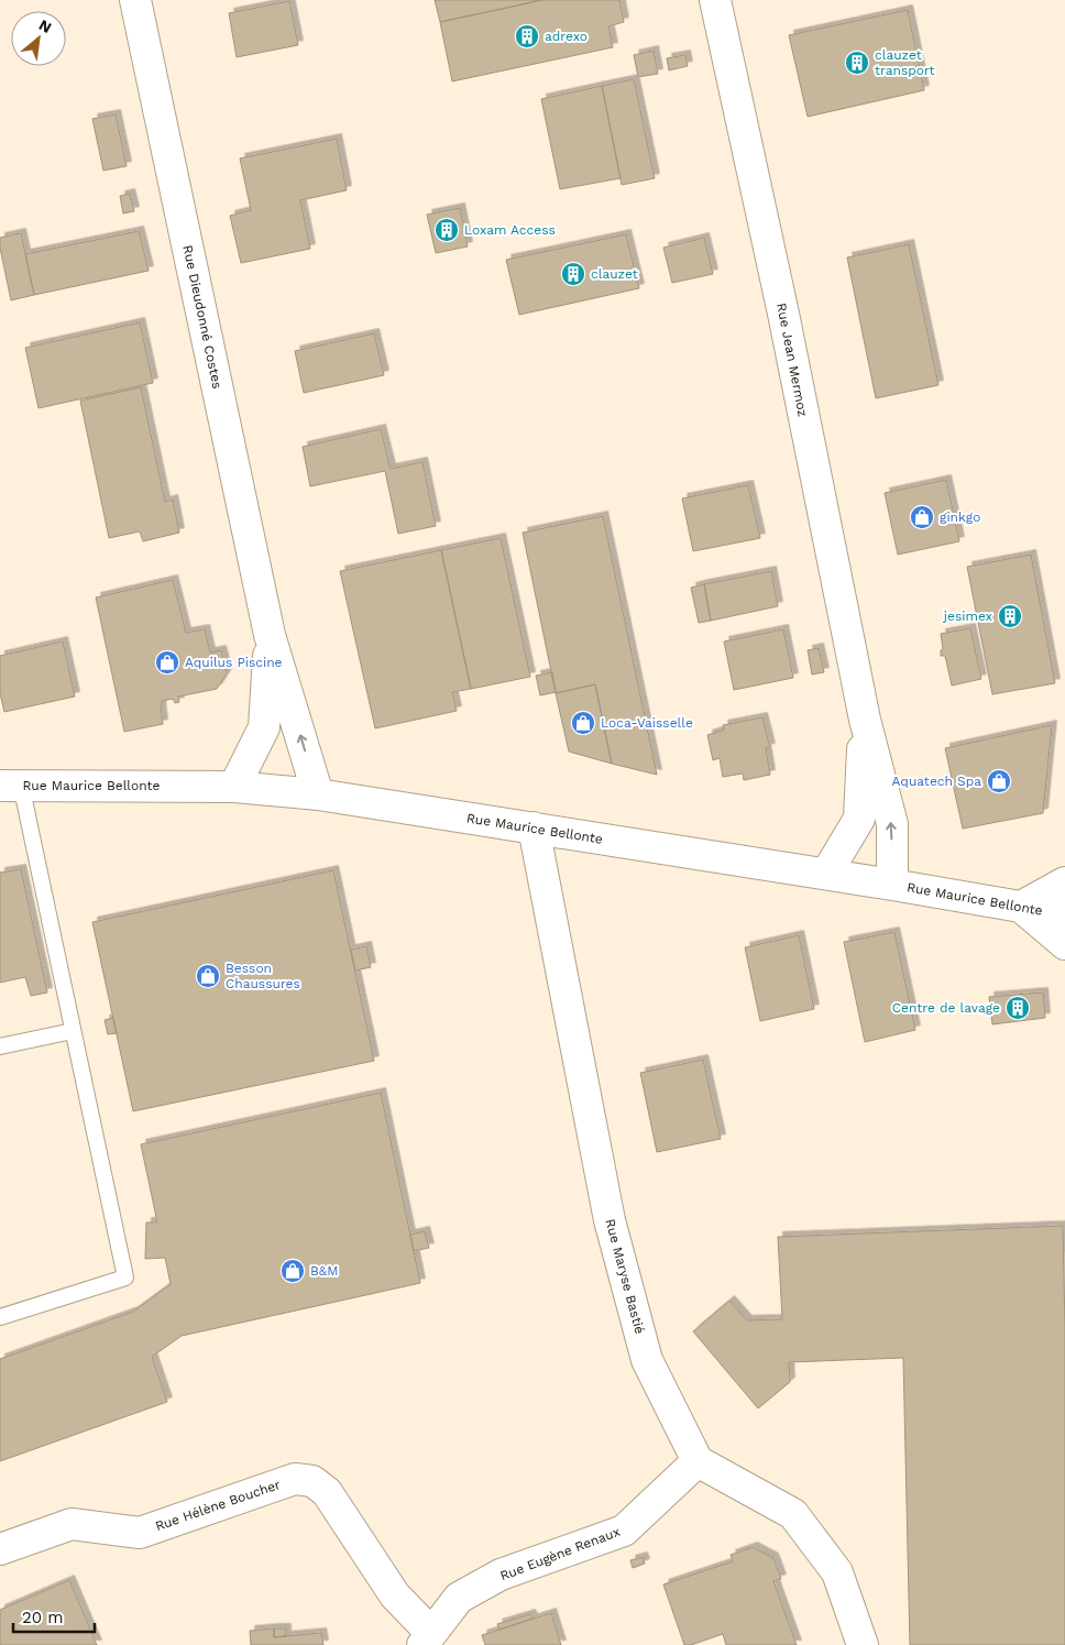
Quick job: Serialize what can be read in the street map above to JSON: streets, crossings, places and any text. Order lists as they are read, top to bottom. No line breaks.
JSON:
{"streets":{"street":["Rue Dieudonné Costes","Rue Jean Mermoz","Rue Maurice Bellonte","Rue Maryse Bastié","Rue Hélène Boucher","Rue Eugène Renaux"]},"crossings":[["Rue Dieudonné Costes","Rue Maurice Bellonte"],["Rue Jean Mermoz","Rue Maurice Bellonte"],["Rue Maurice Bellonte","Rue Maryse Bastié"],["Rue Maryse Bastié","Rue Eugène Renaux"],["Rue Hélène Boucher","Rue Eugène Renaux"]],"places":{"building":["adrexo","clauzet transport","Loxam Access","clauzet","jesimex","Centre de lavage"],"shop":["ginkgo","Aquilus Piscine","Loca-Vaisselle","Aquatech Spa","Besson Chaussures","B&M"]},"scale_bar":"20 m","north":"top right"}
